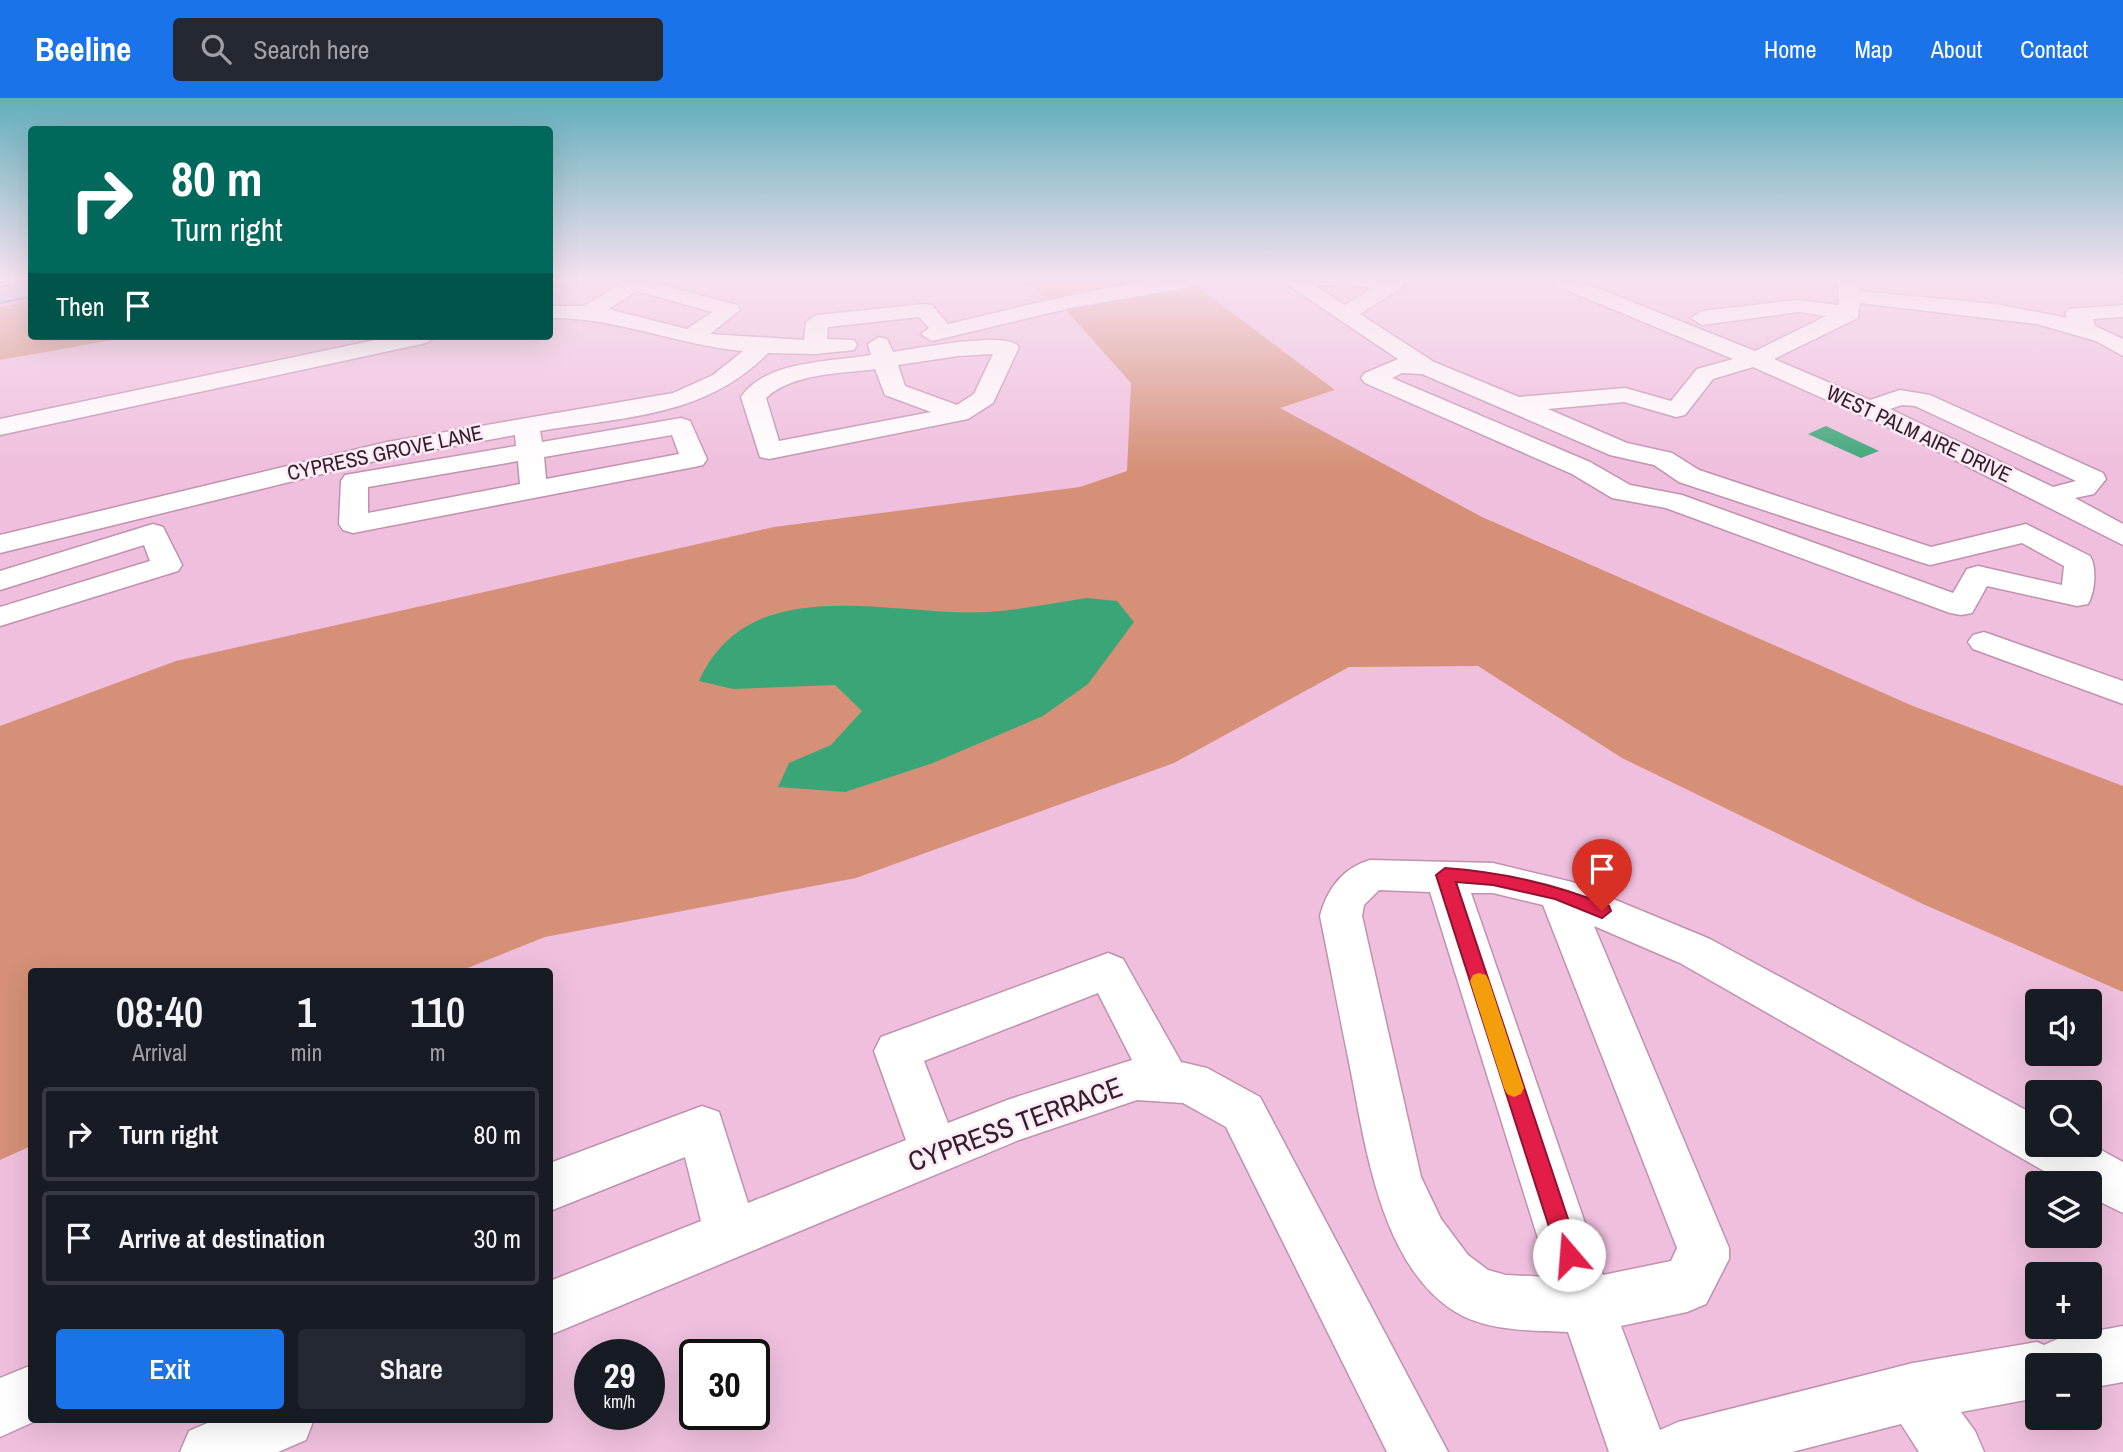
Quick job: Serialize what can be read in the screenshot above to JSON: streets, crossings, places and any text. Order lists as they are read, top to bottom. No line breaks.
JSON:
{"streets":{"street":["WEST PALM AIRE DRIVE","CYPRESS GROVE LANE","CYPRESS TERRACE"]},"page":{"header":"Beeline","search":"Search here","nav":["Home","Map","About","Contact"],"turn":["80 m","Turn right"],"then":"Then","eta":["08:40","Arrival","1","min","110","m"],"map_buttons":["+","−"],"list":[{"name":"Turn right","value":"80 m"},{"name":"Arrive at destination","value":"30 m"}],"buttons":["Exit","Share"],"speed":"29 km/h","limit":"30"}}
